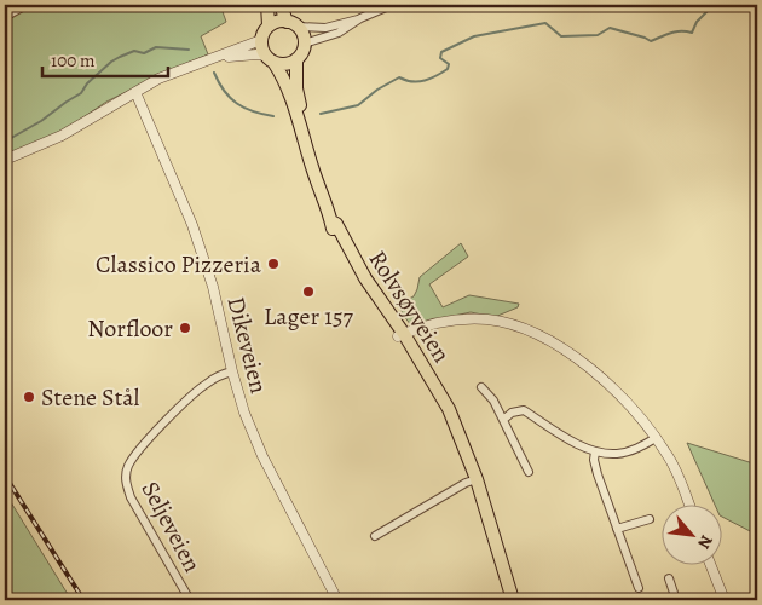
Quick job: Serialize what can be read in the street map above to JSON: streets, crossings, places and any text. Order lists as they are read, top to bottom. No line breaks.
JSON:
{"streets":{"main road":["Rolvsøyveien"],"street":["Dikeveien","Seljeveien"]},"crossings":[["Dikeveien","Seljeveien"]],"places":["Classico Pizzeria","Lager 157","Norfloor","Stene Stål"],"scale_bar":"100 m","north":"bottom right"}
